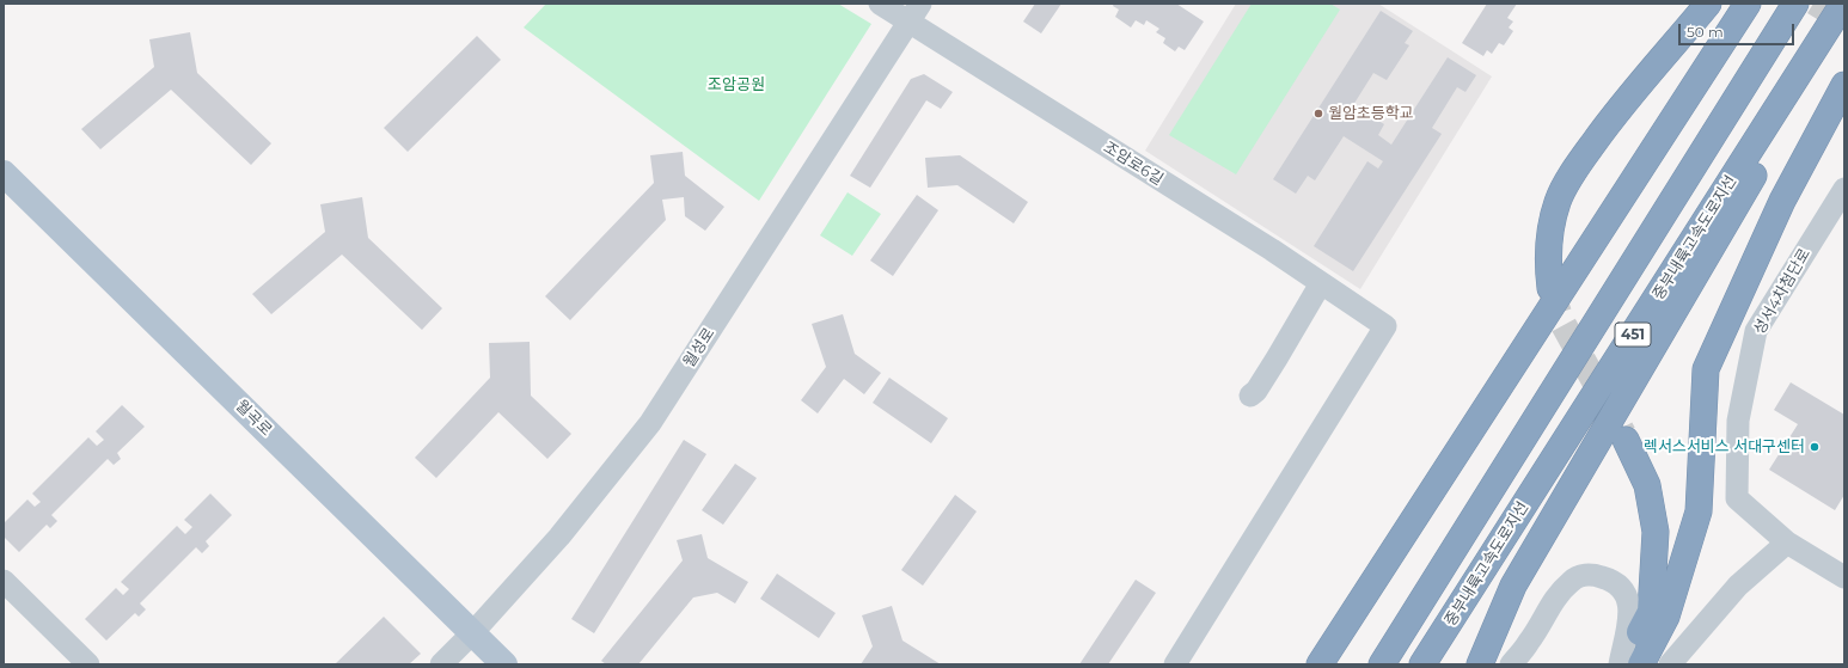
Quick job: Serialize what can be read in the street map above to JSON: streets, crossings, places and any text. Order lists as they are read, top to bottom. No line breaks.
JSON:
{"streets":{"highway":["중부내륙고속도로지선","451"],"main road":["월곡로"],"street":["조암로6길","성서4차첨단로","월성로"]},"crossings":[["조암로6길","월성로"],["월성로","월곡로"]],"parks":["조암공원"],"places":["월암초등학교","렉서스서비스 서대구센터"],"scale_bar":"50 m"}
